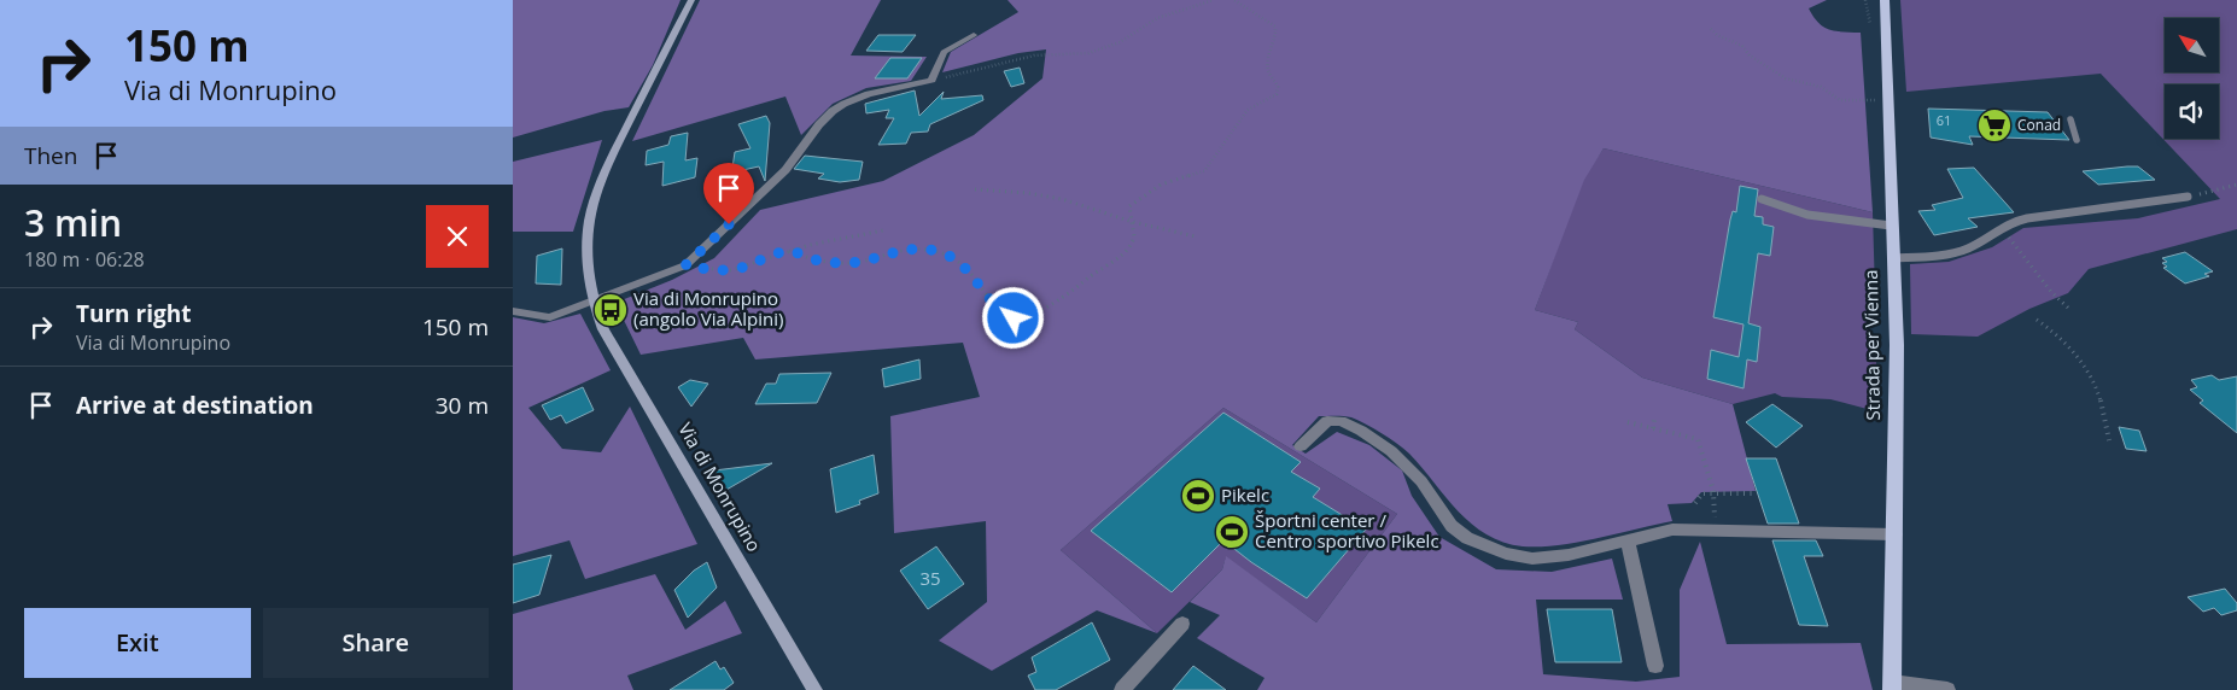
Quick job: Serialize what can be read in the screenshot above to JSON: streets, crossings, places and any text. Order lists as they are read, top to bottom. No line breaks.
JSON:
{"streets":{"main road":["Strada per Vienna","Via di Monrupino"]},"places":{"supermarket":["Conad"],"bus stop":["Via di Monrupino (angolo Via Alpini)"],"sports":["Pikelc","Športni center / Centro sportivo Pikelc"]},"house_numbers":["61","35"],"north":"top left","page":{"turn":["150 m","Via di Monrupino"],"then":"Then","heading":["3 min","180 m · 06:28"],"list":[{"name":"Turn right","note":"Via di Monrupino","value":"150 m"},{"name":"Arrive at destination","value":"30 m"}],"buttons":["Exit","Share"]}}
